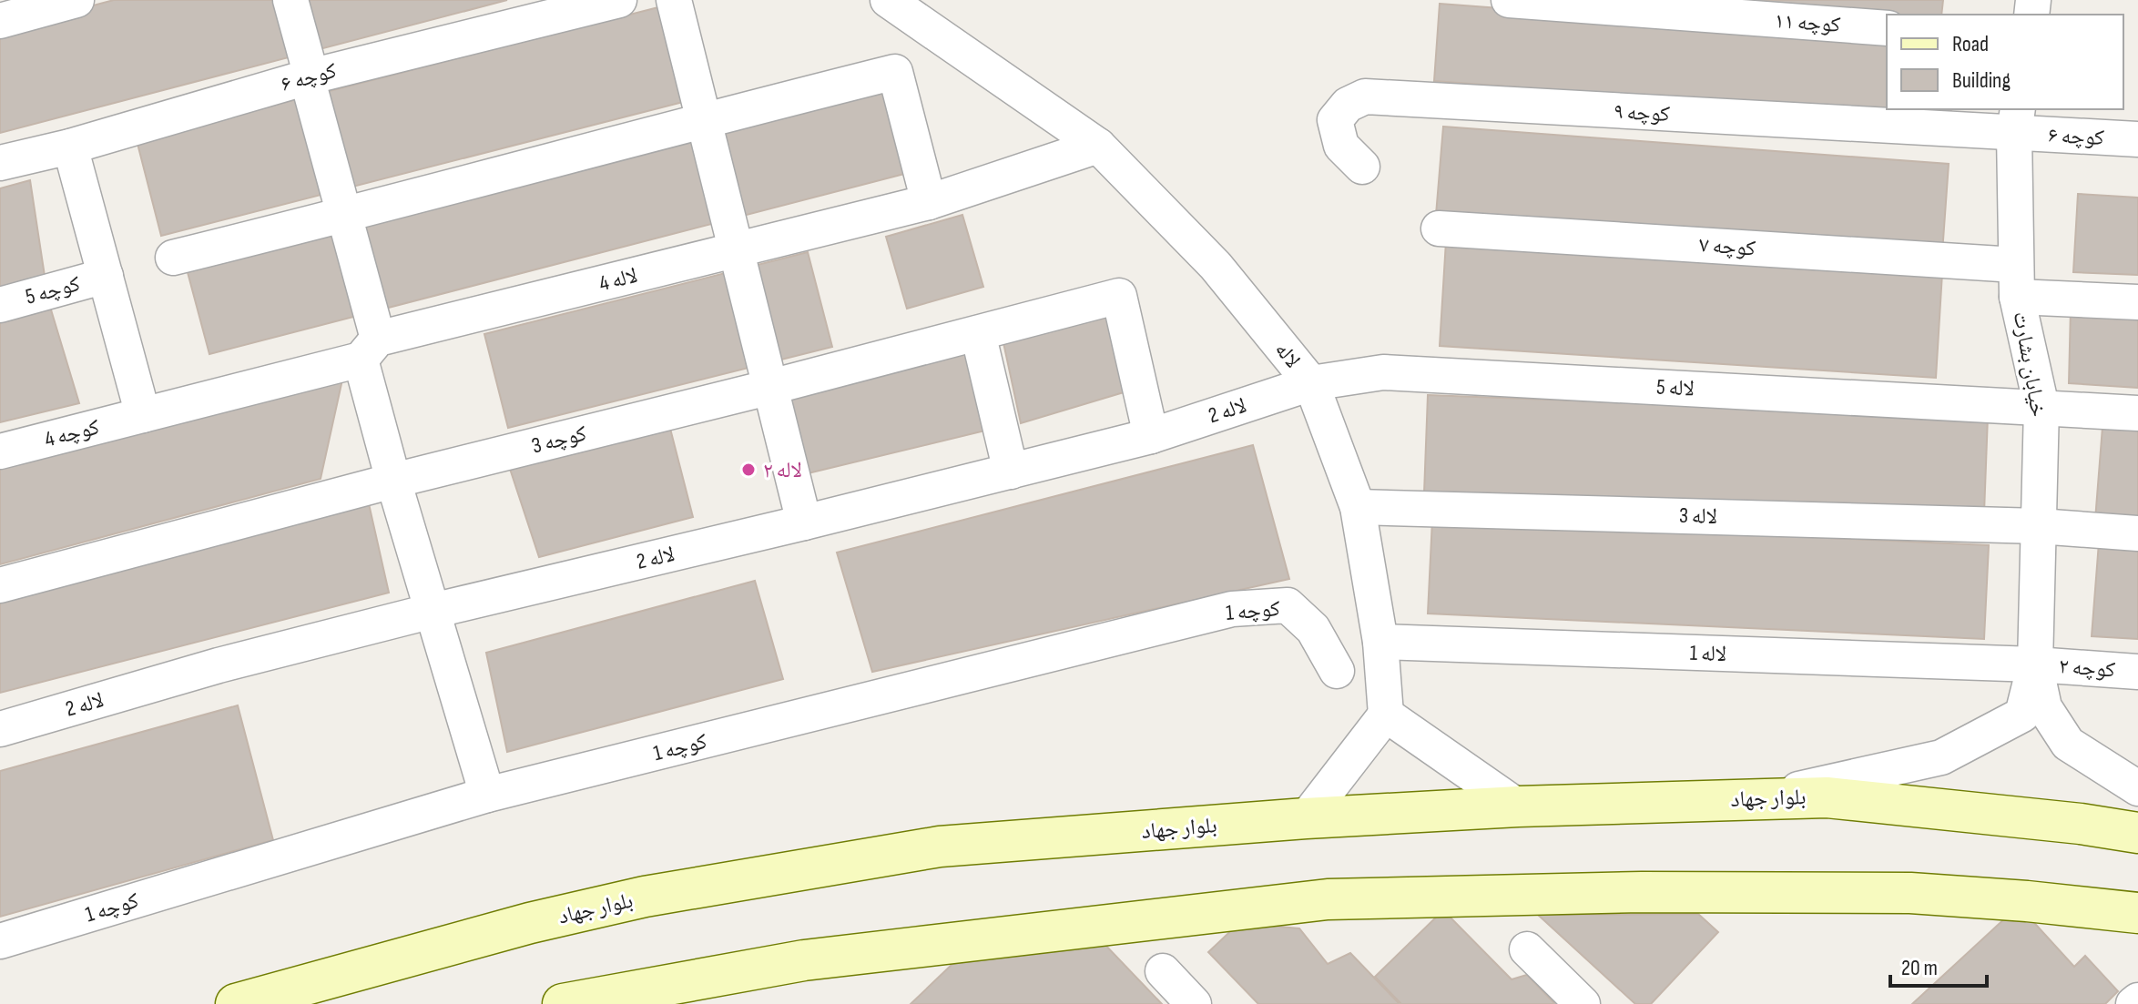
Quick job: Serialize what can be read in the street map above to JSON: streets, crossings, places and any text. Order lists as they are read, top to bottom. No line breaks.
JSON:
{"streets":{"main road":["بلوار جهاد"],"street":["کوچه ۱۱","کوچه ۶","کوچه ۹","کوچه ۷","لاله 4","کوچه 5","لاله","خیابان بشارت","لاله 5","لاله 2","کوچه 4","کوچه 3","لاله 3","کوچه 1","لاله 1","کوچه ۲"]},"crossings":[["کوچه ۶","کوچه ۹"],["کوچه ۶","خیابان بشارت"],["کوچه ۹","خیابان بشارت"],["کوچه ۷","خیابان بشارت"],["لاله 4","لاله"],["لاله 4","کوچه 4"],["لاله","لاله 5"],["لاله","لاله 2"],["لاله","لاله 3"],["لاله","لاله 1"],["خیابان بشارت","لاله 5"],["خیابان بشارت","لاله 3"],["خیابان بشارت","لاله 1"],["خیابان بشارت","کوچه ۲"],["خیابان بشارت","بلوار جهاد"],["لاله 5","لاله 2"],["لاله 2","کوچه 3"],["لاله 1","کوچه ۲"]],"places":["لاله ۲"],"legend":["Road","Building"],"scale_bar":"20 m"}
